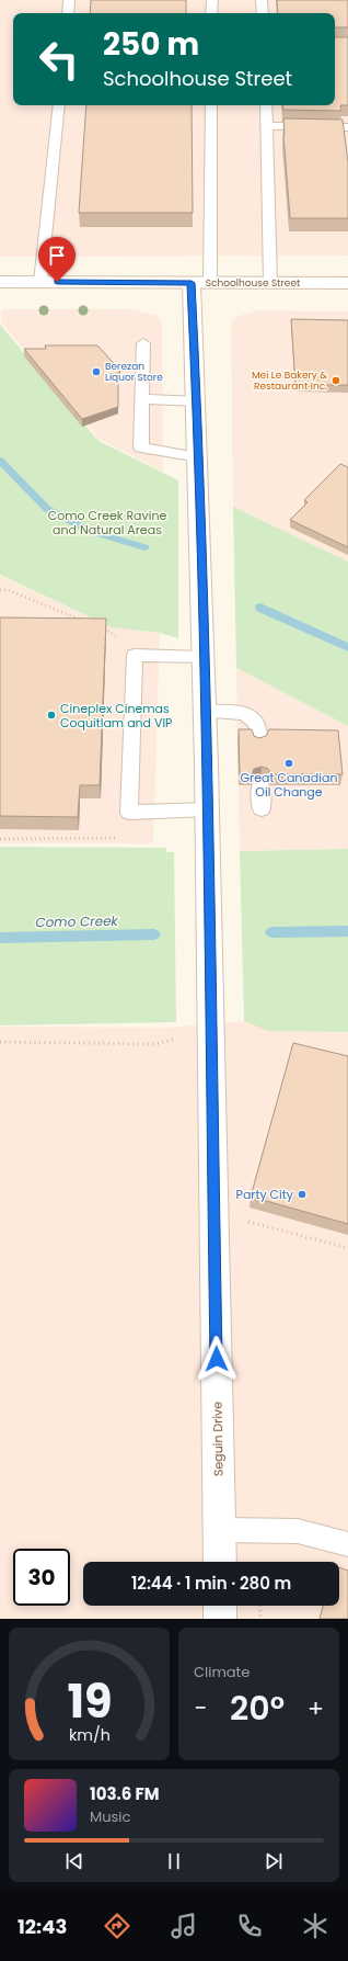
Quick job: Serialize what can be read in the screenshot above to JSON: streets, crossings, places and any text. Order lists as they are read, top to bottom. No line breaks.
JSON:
{"streets":{"street":["Schoolhouse Street","Seguin Drive"]},"crossings":[["Schoolhouse Street","Seguin Drive"]],"water":["Como Creek"],"parks":["Como Creek Ravine and Natural Areas"],"places":["Berezan Liquor Store","Mei Le Bakery & Restaurant Inc.","Cineplex Cinemas Coquitlam and VIP","Great Canadian Oil Change","Party City"],"page":{"turn":["250 m","Schoolhouse Street"],"limit":"30","trip":"12:44 · 1 min · 280 m","tile":"Climate","heat":["−","20°","+"],"song":["103.6 FM","Music"],"tabs":"12:43","gauge":["19","km/h"]}}
